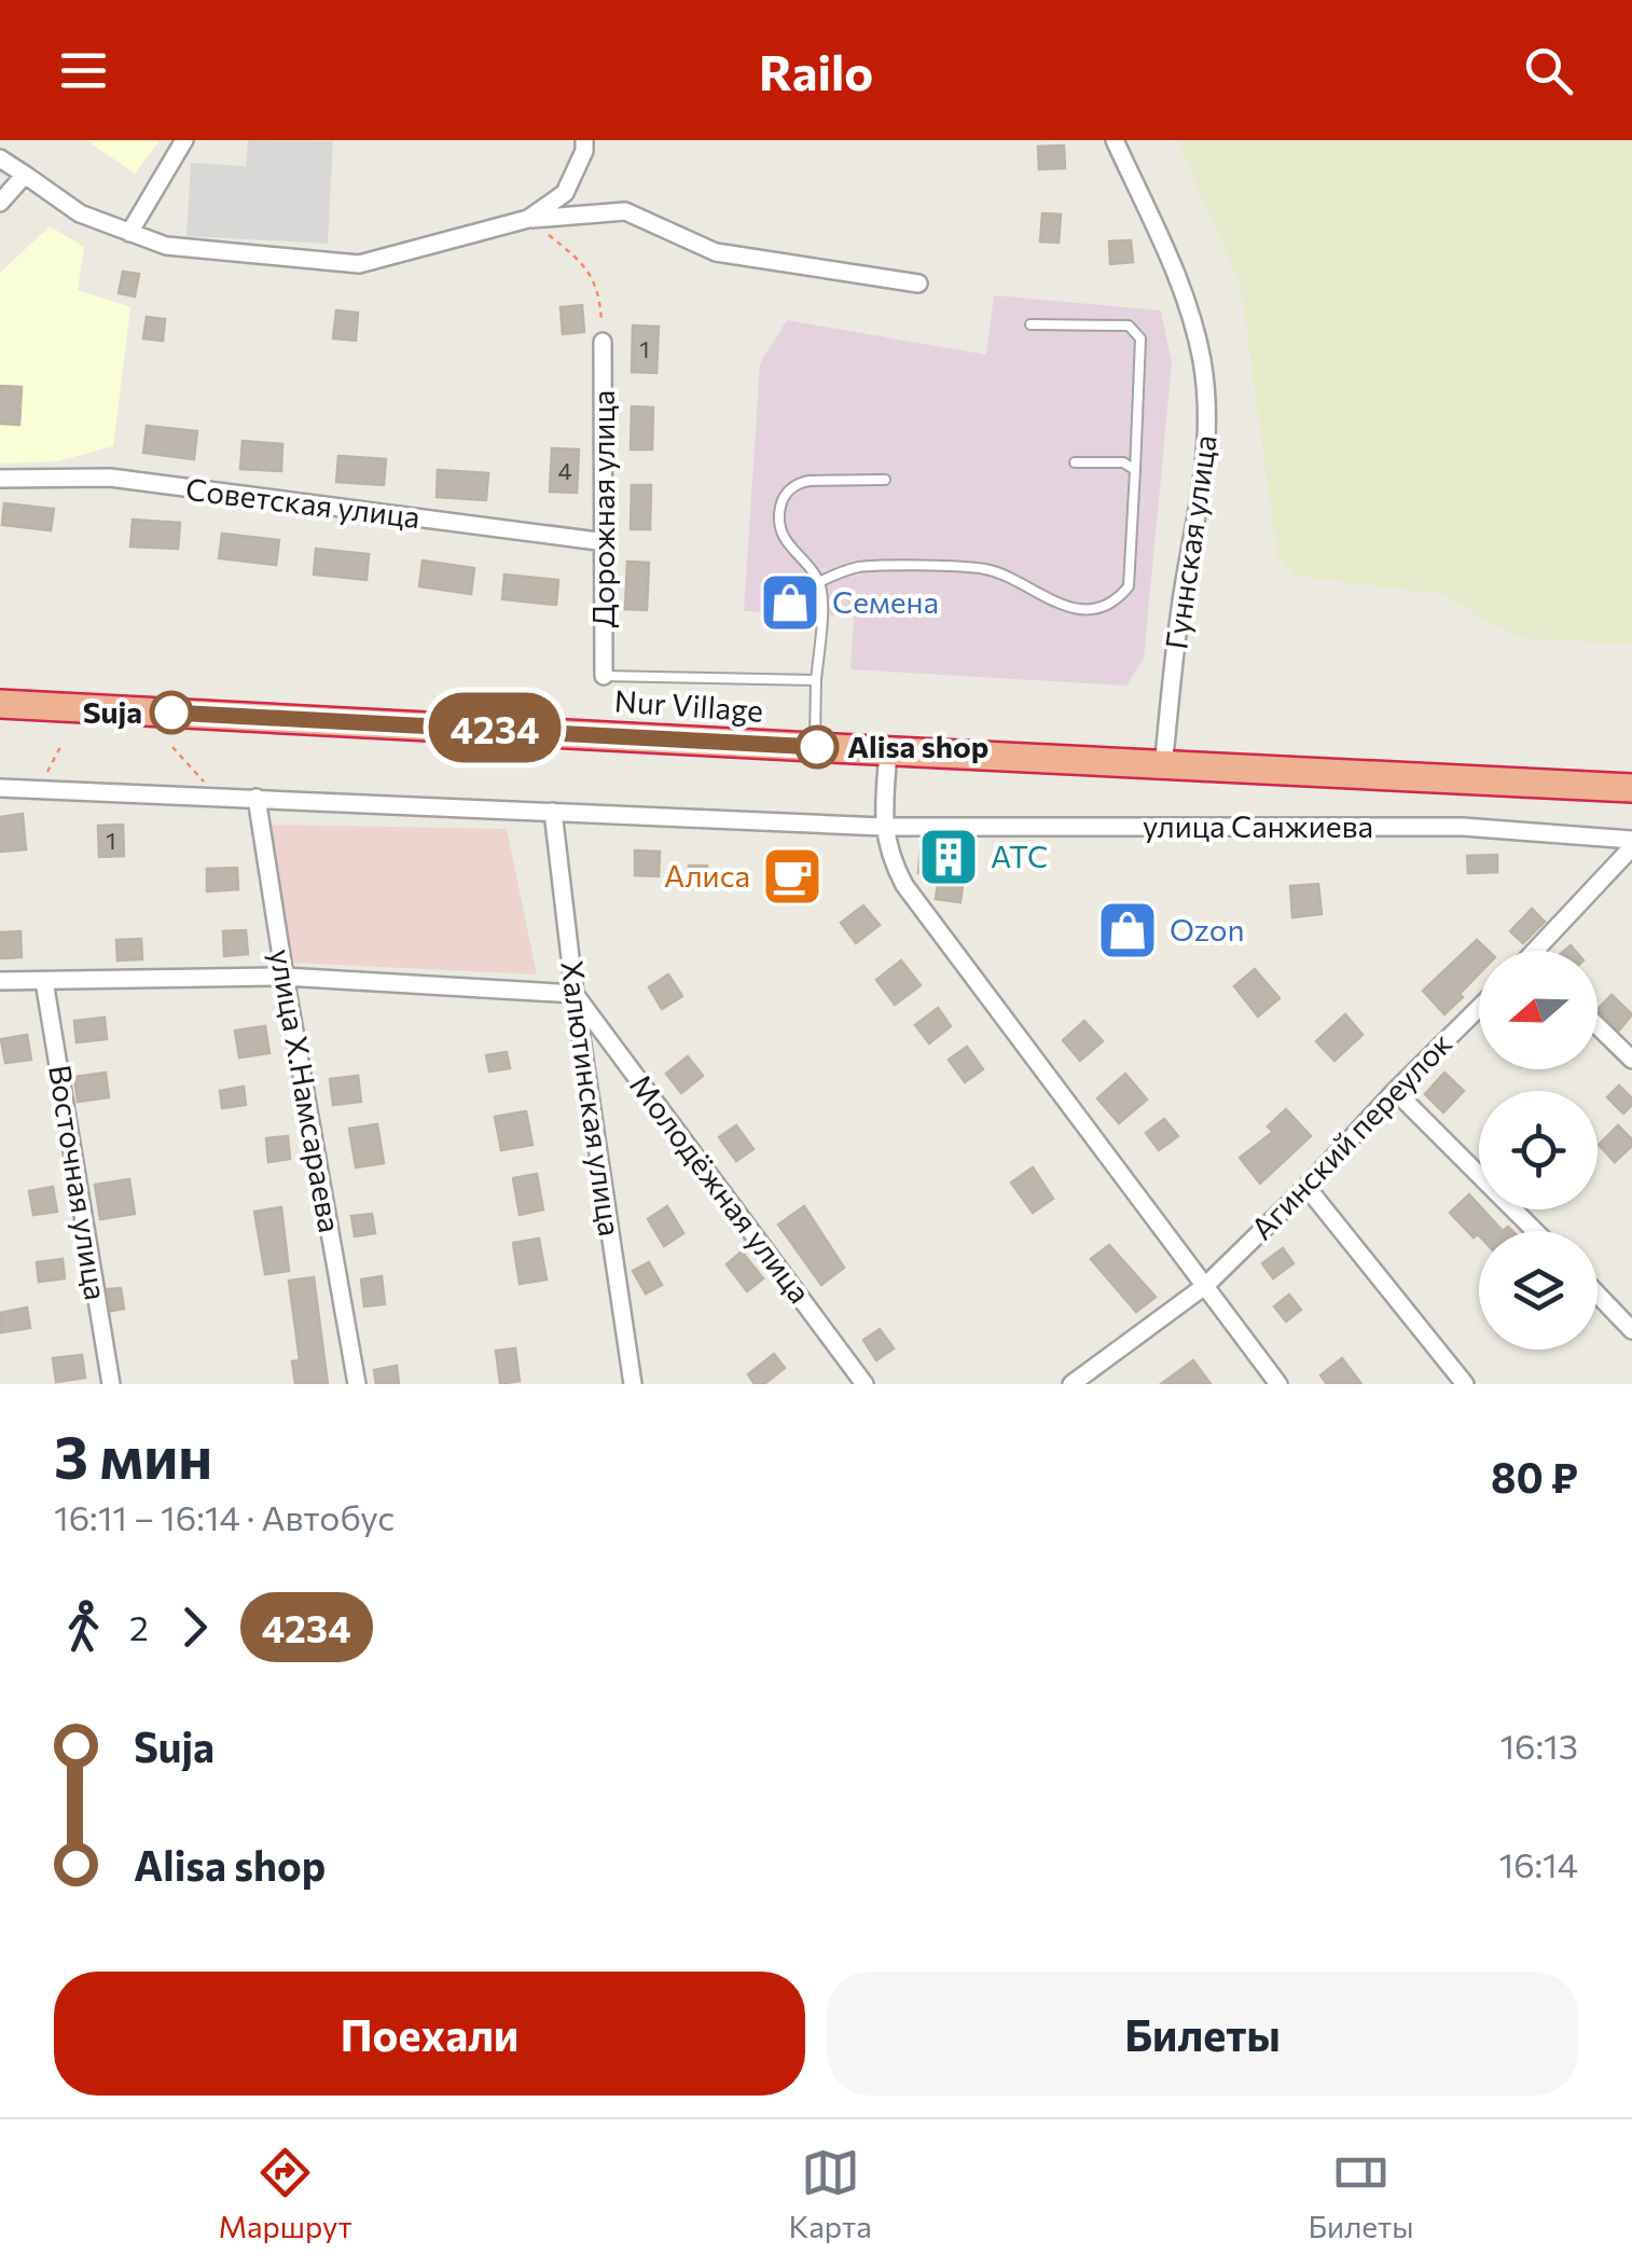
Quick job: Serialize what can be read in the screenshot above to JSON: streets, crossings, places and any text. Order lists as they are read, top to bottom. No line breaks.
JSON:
{"streets":{"highway":["Nur Village"],"street":["Советская улица","Дорожная улица","Гуннская улица","улица Санжиева","улица Х.Намсараева","Халютинская улица","Агинский переулок","Восточная улица","Молодёжная улица"]},"crossings":[["Советская улица","Дорожная улица"],["Гуннская улица","Nur Village"],["улица Санжиева","улица Х.Намсараева"],["улица Санжиева","Халютинская улица"],["Халютинская улица","Молодёжная улица"]],"places":{"shop":["Семена","Ozon"],"other":["Suja","Alisa shop"],"building":["АТС"],"cafe":["Алиса"]},"lines":["bus line 4234"],"house_numbers":["1","4","1"],"north":"left","page":{"header":"Railo","on_map":"4234","heading":["3 мин","16:11 – 16:14 · Автобус","80 ₽"],"legs":["2","4234"],"list":[{"name":"Suja","value":"16:13"},{"name":"Alisa shop","value":"16:14"}],"buttons":["Поехали","Билеты"],"tabs":["Маршрут","Карта","Билеты"]}}
